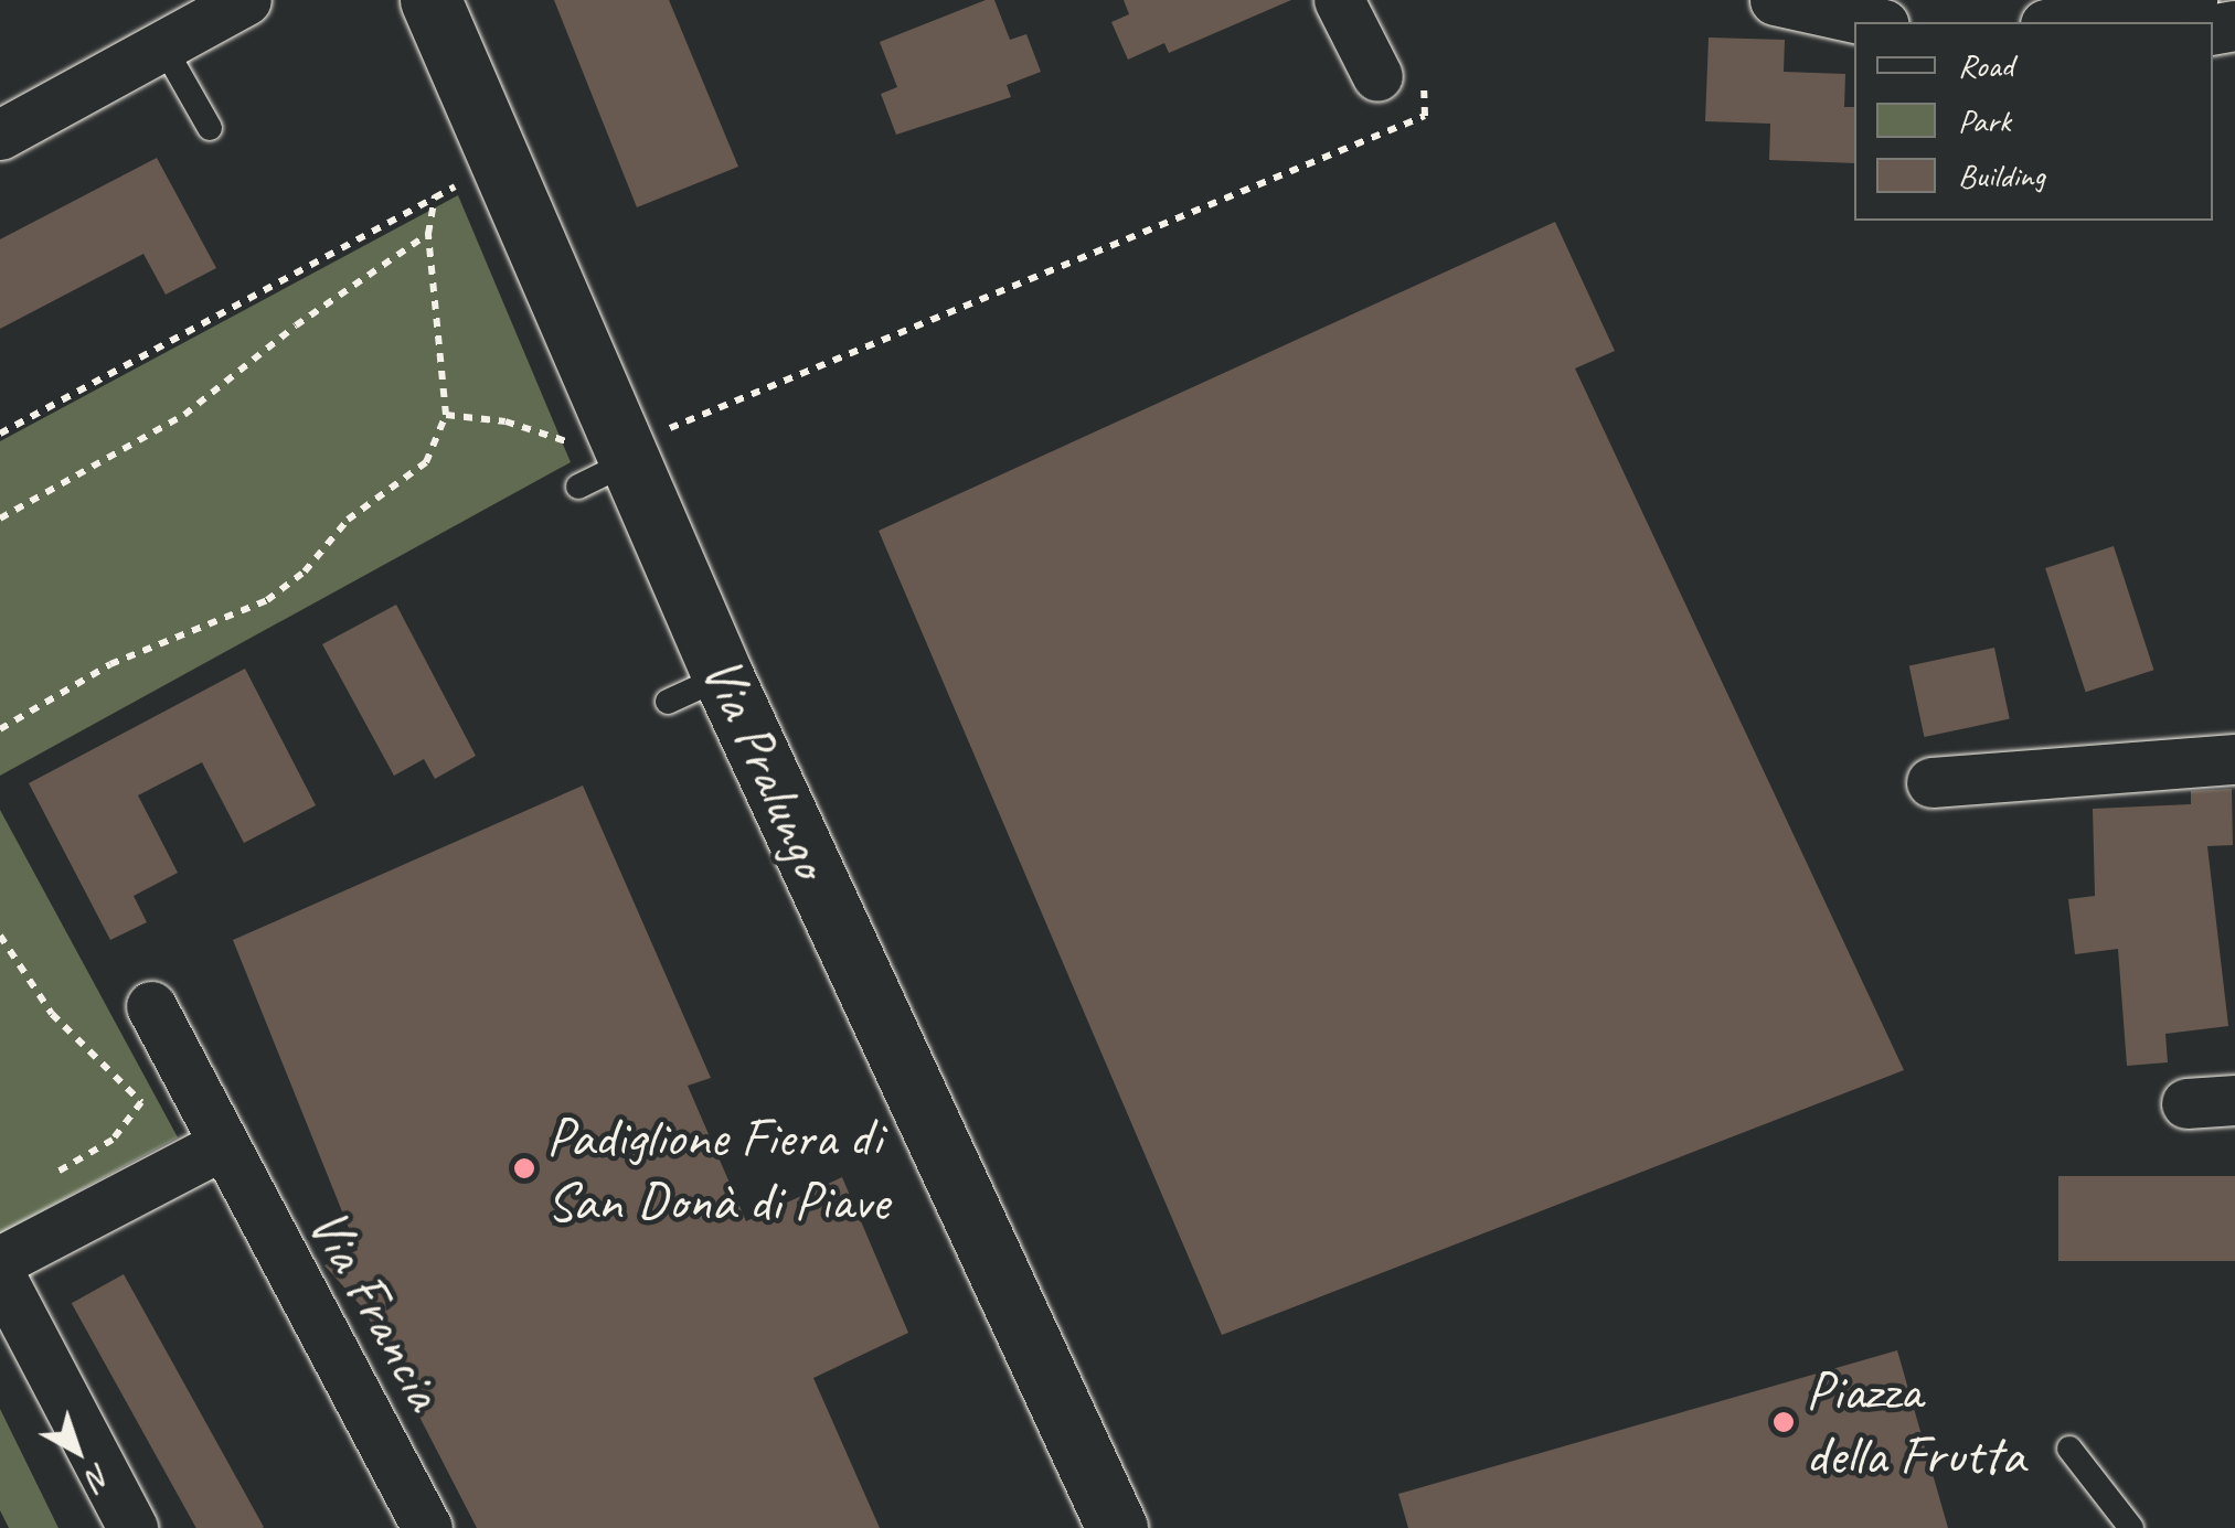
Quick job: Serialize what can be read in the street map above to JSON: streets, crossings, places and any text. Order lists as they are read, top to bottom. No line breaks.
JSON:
{"streets":{"street":["Via Pralungo","Via Francia"]},"places":["Padiglione Fiera di San Donà di Piave","Piazza della Frutta"],"legend":["Road","Park","Building"],"north":"bottom right"}
